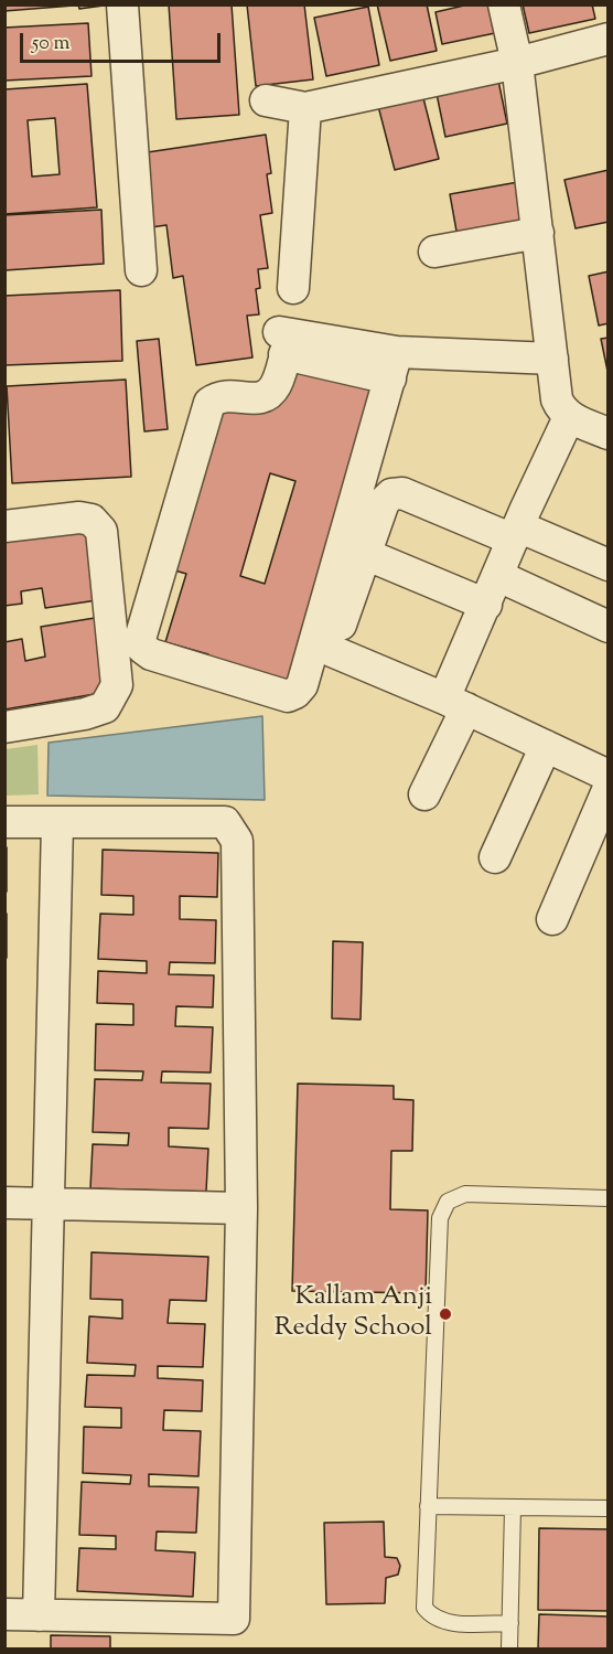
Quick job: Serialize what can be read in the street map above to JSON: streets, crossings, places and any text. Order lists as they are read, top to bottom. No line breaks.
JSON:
{"places":["Kallam Anji Reddy School"],"scale_bar":"50 m"}
